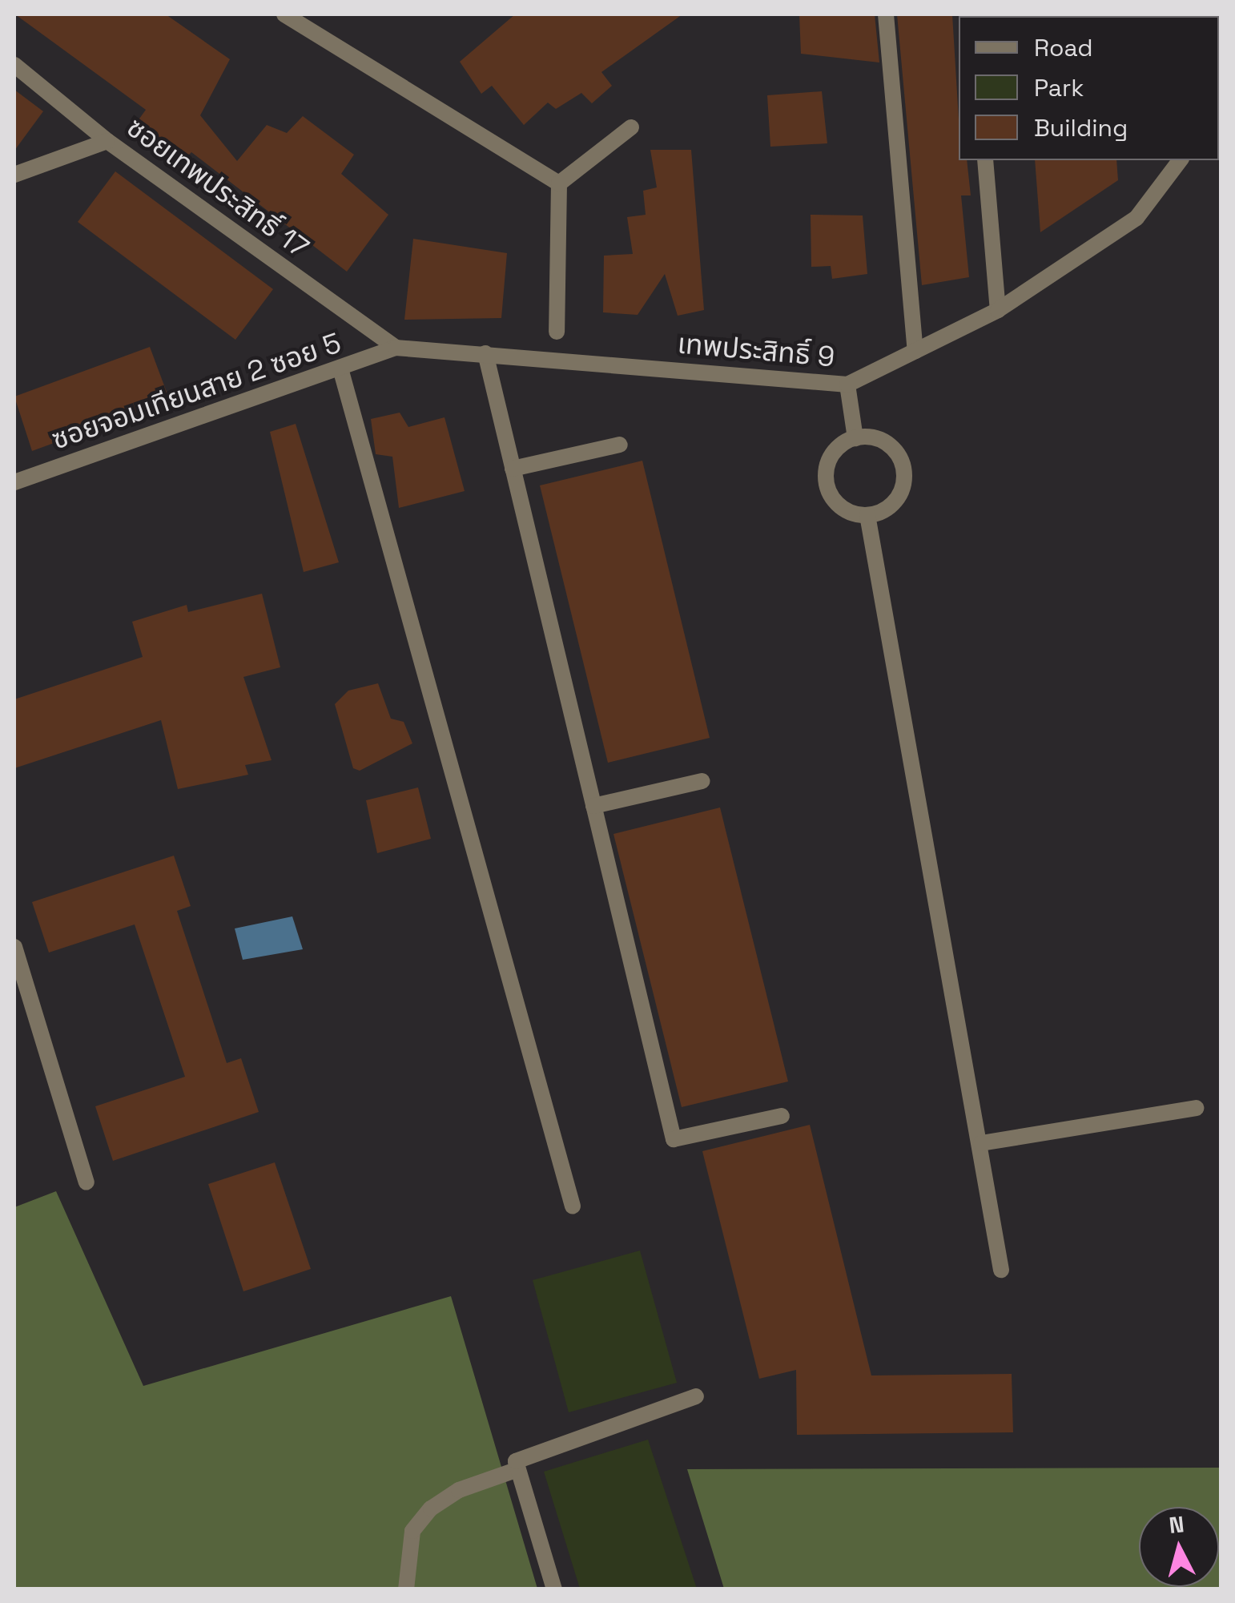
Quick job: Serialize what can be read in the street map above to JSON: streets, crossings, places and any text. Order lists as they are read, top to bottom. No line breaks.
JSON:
{"streets":{"street":["ซอยเทพประสิทธิ์ 17","เทพประสิทธิ์ 9","ซอยจอมเทียนสาย 2 ซอย 5"]},"crossings":[["ซอยเทพประสิทธิ์ 17","เทพประสิทธิ์ 9"],["ซอยเทพประสิทธิ์ 17","ซอยจอมเทียนสาย 2 ซอย 5"],["เทพประสิทธิ์ 9","ซอยจอมเทียนสาย 2 ซอย 5"]],"legend":["Road","Park","Building"],"north":"top"}
